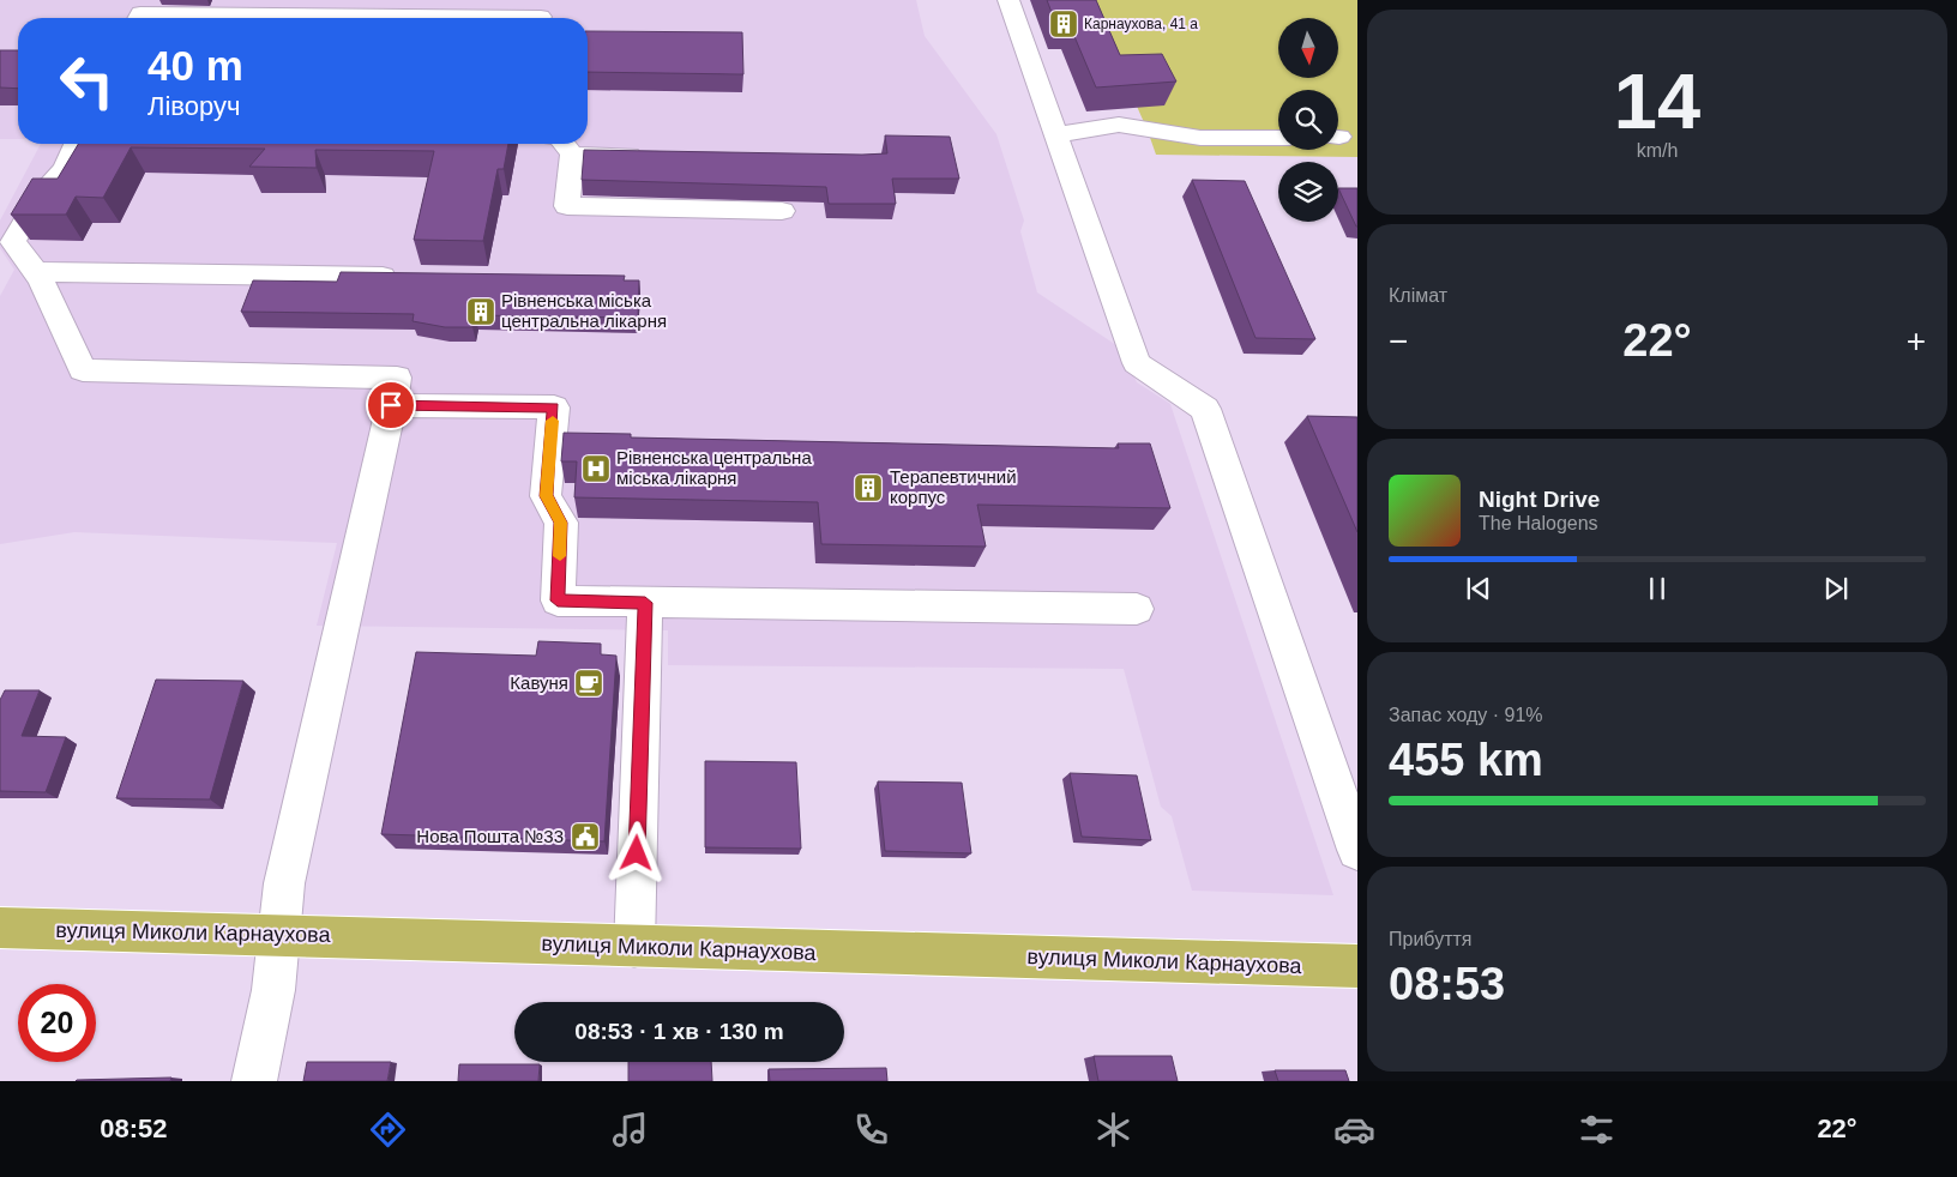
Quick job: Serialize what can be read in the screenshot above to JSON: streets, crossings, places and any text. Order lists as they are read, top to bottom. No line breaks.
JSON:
{"streets":{"main road":["вулиця Миколи Карнаухова"]},"places":{"building":["Карнаухова, 41 а","Рівненська міська центральна лікарня","Терапевтичний корпус"],"hospital":["Рівненська центральна міська лікарня"],"cafe":["Кавуня"],"public building":["Нова Пошта №33"]},"north":"bottom","page":{"tile":[["14","km/h"],"Клімат",["Запас ходу · 91%","455 km"],["Прибуття","08:53"]],"turn":["40 m","Ліворуч"],"heat":["−","22°","+"],"song":["Night Drive","The Halogens"],"limit":"20","trip":"08:53 · 1 хв · 130 m","tabs":["08:52","22°"]}}
